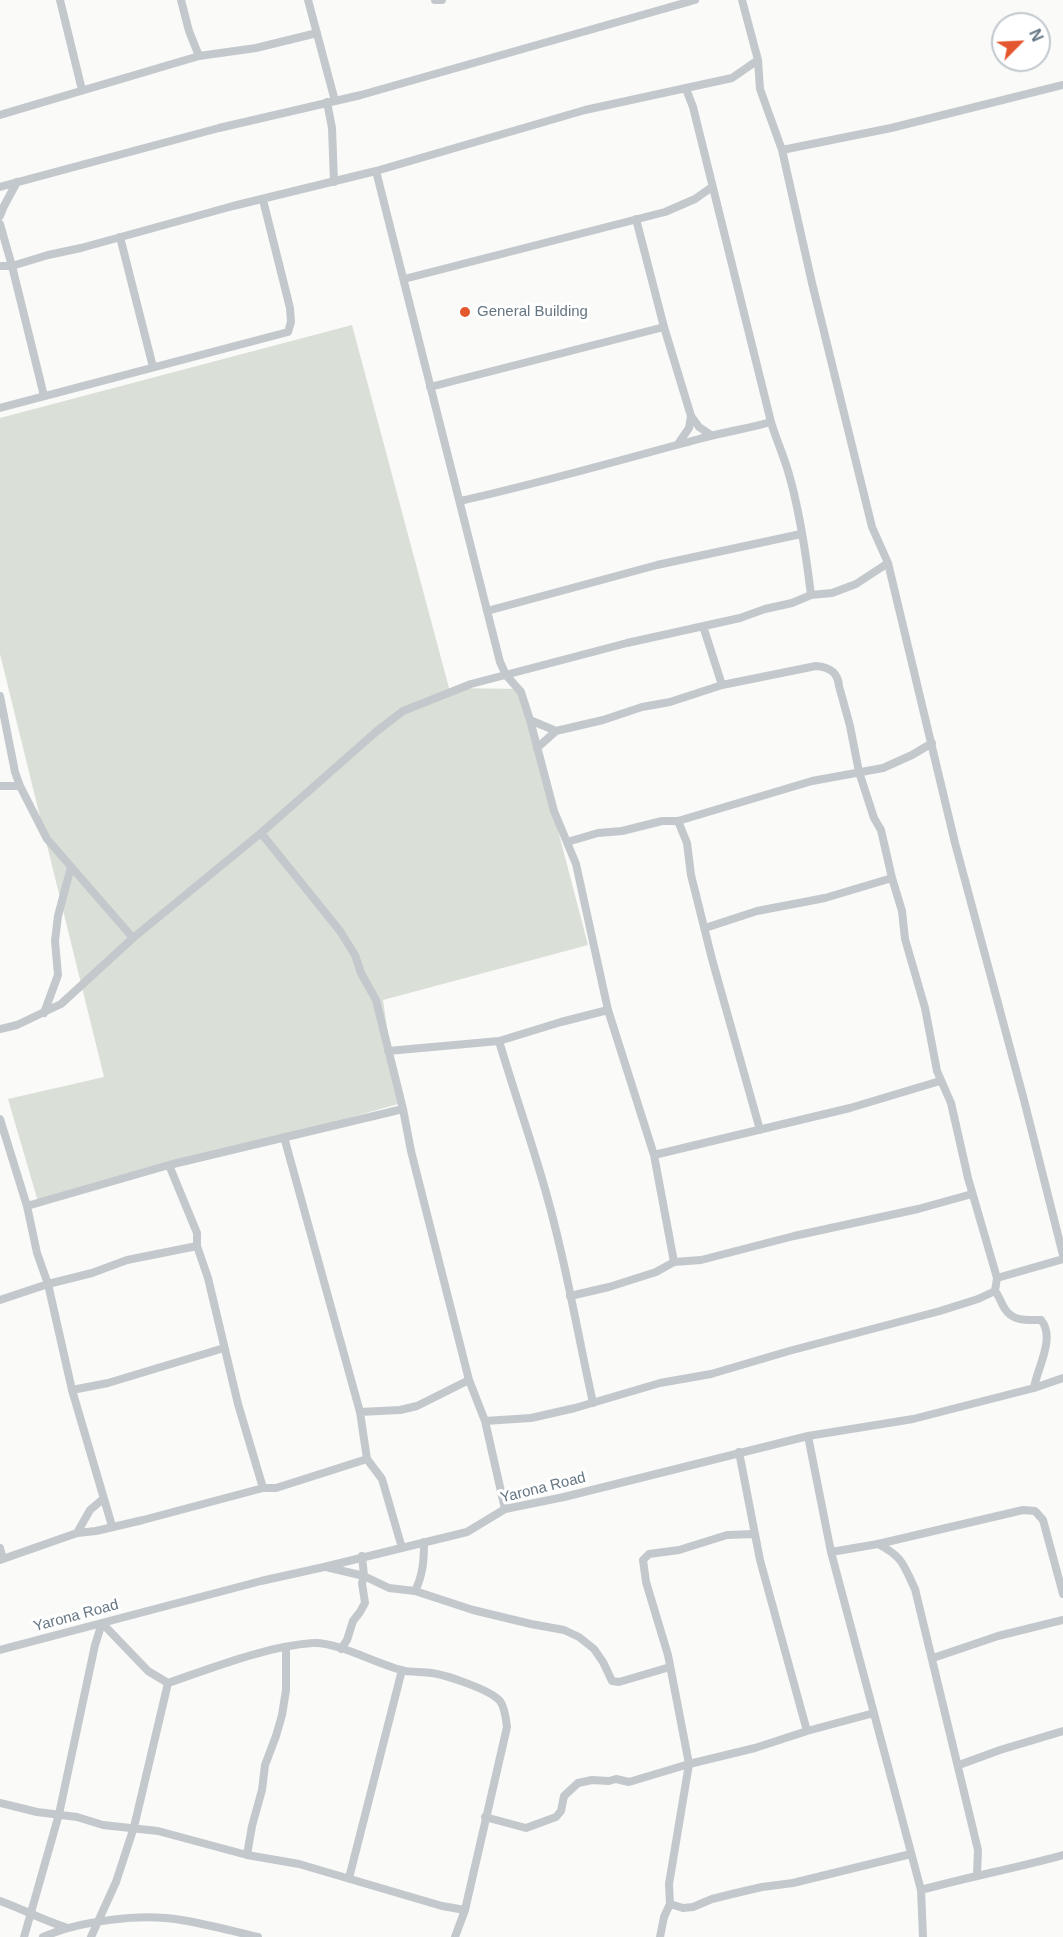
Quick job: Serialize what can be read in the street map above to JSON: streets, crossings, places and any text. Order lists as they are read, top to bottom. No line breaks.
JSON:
{"streets":{"street":["Yarona Road"]},"places":["General Building"],"north":"top right"}
